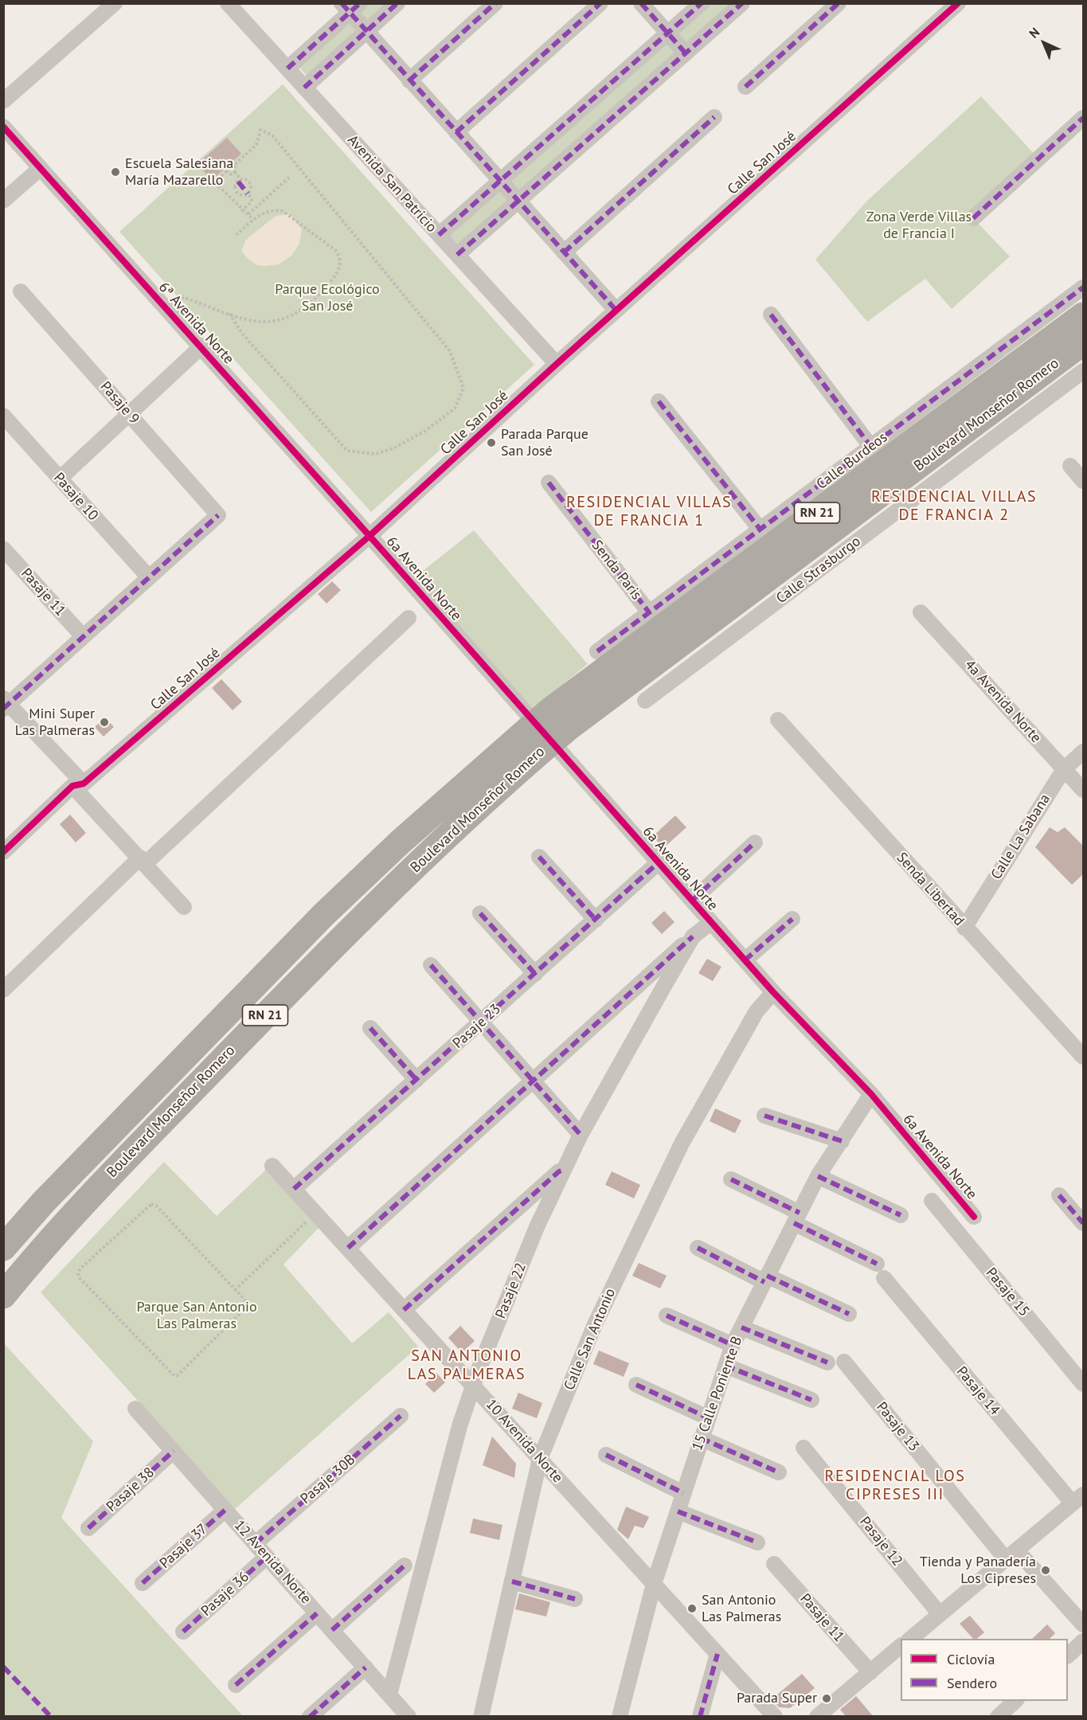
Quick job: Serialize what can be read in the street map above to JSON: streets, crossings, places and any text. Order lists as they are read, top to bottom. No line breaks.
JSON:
{"streets":{"highway":["Boulevard Monseñor Romero","RN 21"],"street":["Calle San José","Avenida San Patricio","6ª Avenida Norte","Pasaje 9","Calle Burdeos","Pasaje 10","Senda Paris","Calle Strasburgo","6a Avenida Norte","Pasaje 11","4a Avenida Norte","Calle La Sabana","Senda Libertad","Pasaje 23","Pasaje 22","Pasaje 15","Calle San Antonio","Pasaje 14","15 Calle Poniente B","Pasaje 13","10 Avenida Norte","Pasaje 30B","Pasaje 38","Pasaje 12","Pasaje 37","12 Avenida Norte","Pasaje 36"]},"crossings":[["Calle San José","Avenida San Patricio"],["Calle San José","6ª Avenida Norte"],["Calle San José","6a Avenida Norte"],["6ª Avenida Norte","6a Avenida Norte"],["Pasaje 9","Pasaje 10"],["Calle Burdeos","Senda Paris"],["6a Avenida Norte","Pasaje 23"],["6a Avenida Norte","Pasaje 22"],["6a Avenida Norte","Calle San Antonio"],["6a Avenida Norte","15 Calle Poniente B"],["4a Avenida Norte","Calle La Sabana"],["Calle La Sabana","Senda Libertad"],["Pasaje 23","10 Avenida Norte"],["Pasaje 22","10 Avenida Norte"],["Pasaje 22","12 Avenida Norte"],["Calle San Antonio","10 Avenida Norte"],["Pasaje 14","15 Calle Poniente B"],["15 Calle Poniente B","10 Avenida Norte"],["Pasaje 30B","12 Avenida Norte"],["Pasaje 38","12 Avenida Norte"],["Pasaje 37","12 Avenida Norte"],["12 Avenida Norte","Pasaje 36"]],"districts":["RESIDENCIAL VILLAS DE FRANCIA 2","RESIDENCIAL VILLAS DE FRANCIA 1","SAN ANTONIO LAS PALMERAS","RESIDENCIAL LOS CIPRESES III"],"parks":["Zona Verde Villas de Francia I","Parque Ecológico San José","Parque San Antonio Las Palmeras"],"places":["Escuela Salesiana María Mazarello","Parada Parque San José","Mini Super Las Palmeras","Tienda y Panadería Los Cipreses","San Antonio Las Palmeras","Parada Super"],"legend":["Ciclovía","Sendero"],"north":"top left"}
